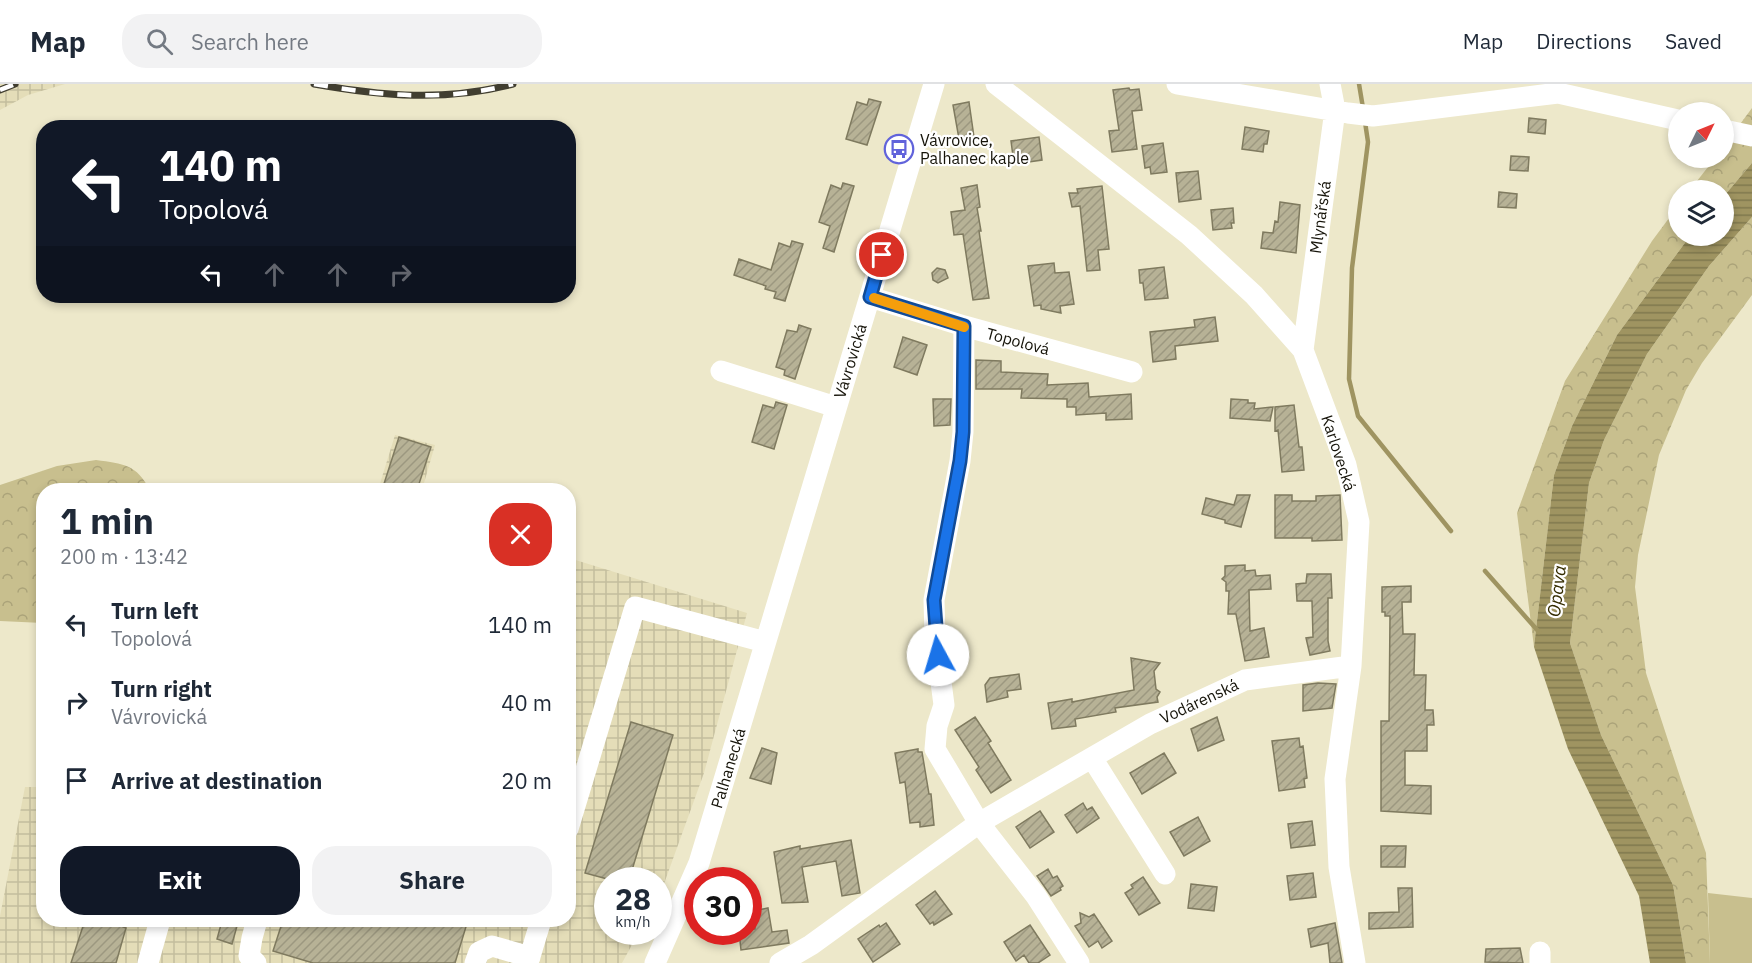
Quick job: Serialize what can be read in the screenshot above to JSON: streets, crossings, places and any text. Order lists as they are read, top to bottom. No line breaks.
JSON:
{"streets":{"street":["Mlynářská","Topolová","Vávrovická","Karlovecká","Vodárenská","Palhanecká"]},"crossings":[["Mlynářská","Karlovecká"],["Topolová","Vávrovická"],["Vávrovická","Palhanecká"],["Karlovecká","Vodárenská"]],"water":["Opava"],"places":{"bus stop":["Vávrovice, Palhanec kaple"]},"north":"top right","page":{"header":"Map","search":"Search here","nav":["Map","Directions","Saved"],"turn":["140 m","Topolová"],"heading":["1 min","200 m · 13:42"],"list":[{"name":"Turn left","note":"Topolová","value":"140 m"},{"name":"Turn right","note":"Vávrovická","value":"40 m"},{"name":"Arrive at destination","value":"20 m"}],"buttons":["Exit","Share"],"speed":"28 km/h","limit":"30"}}
